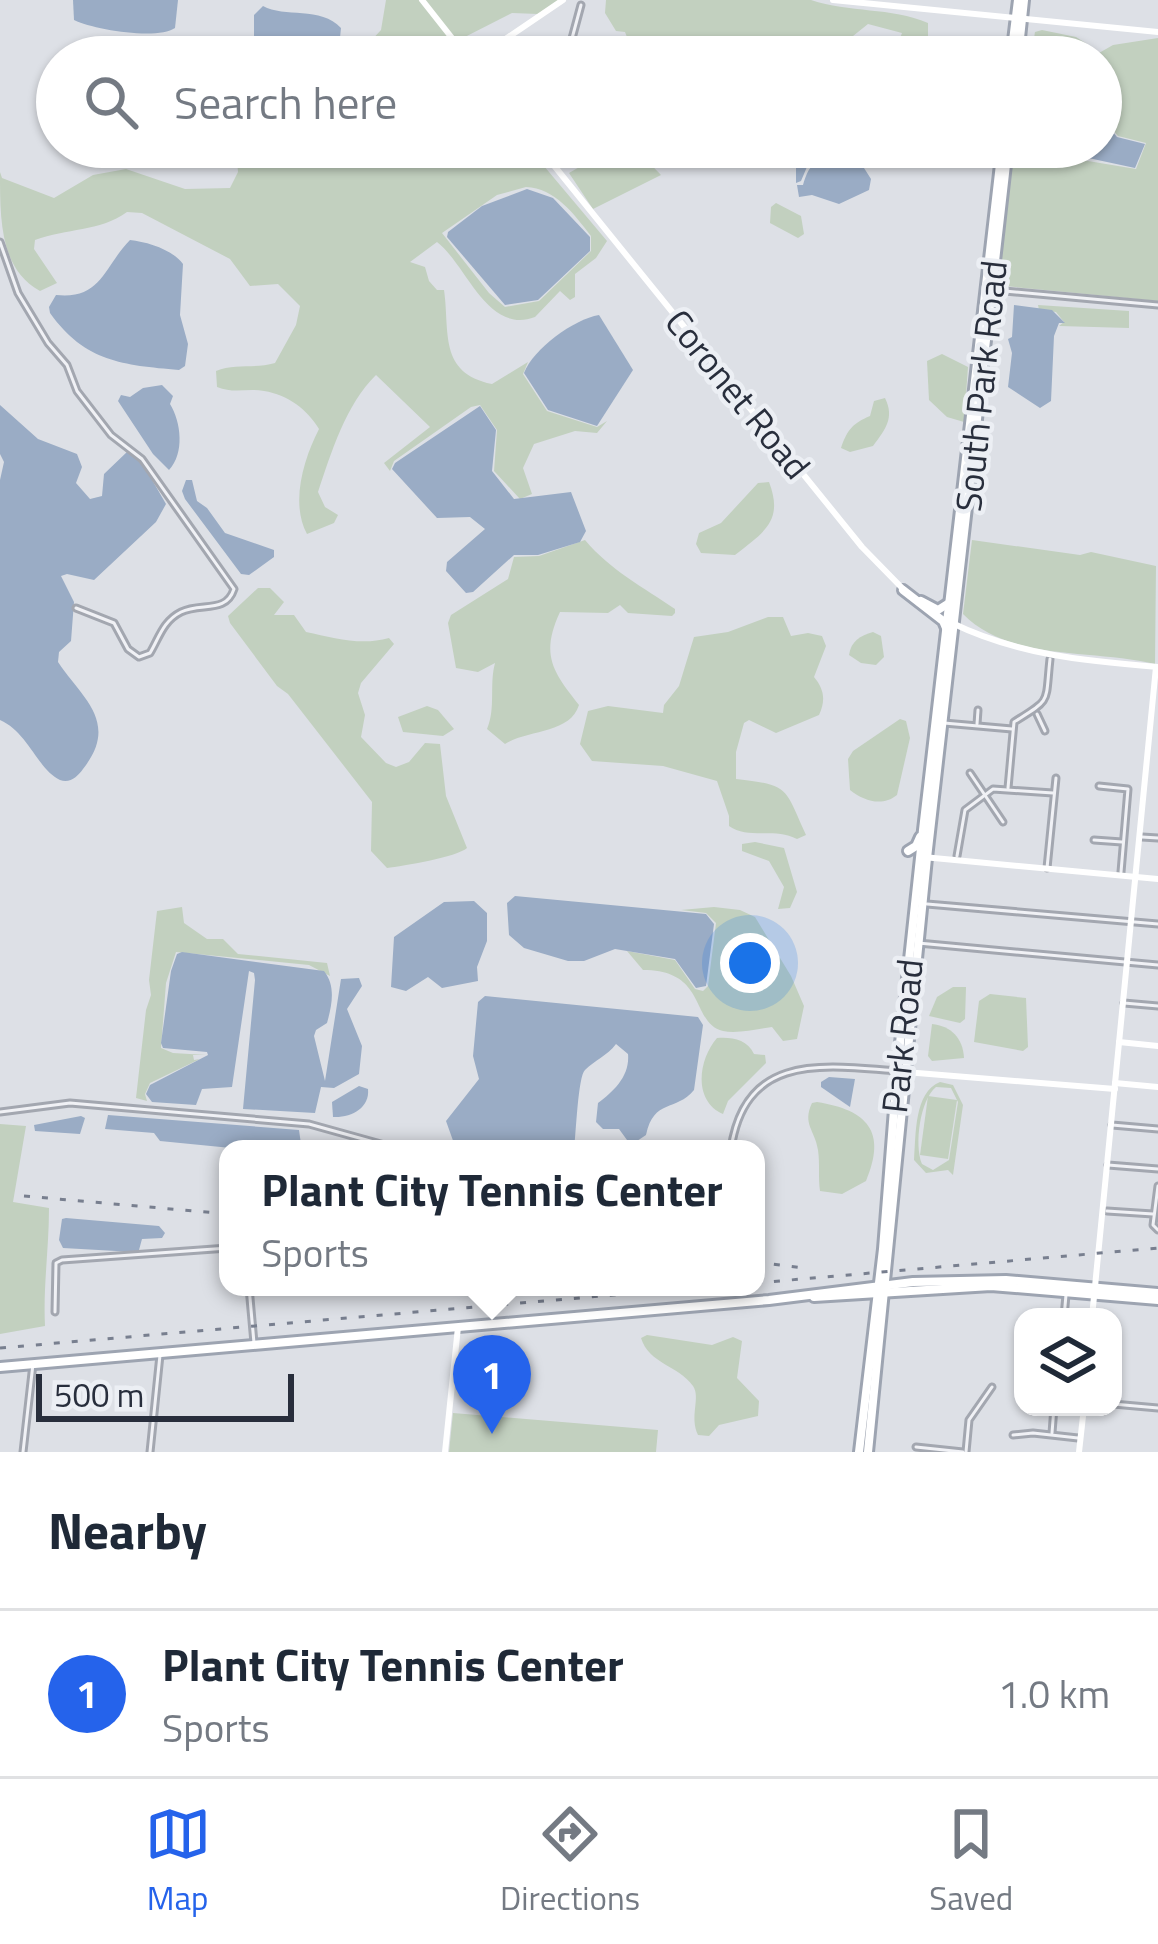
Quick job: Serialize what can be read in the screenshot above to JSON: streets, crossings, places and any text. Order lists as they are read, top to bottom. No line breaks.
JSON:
{"streets":{"main road":["South Park Road","Park Road"],"street":["Coronet Road"]},"crossings":[["South Park Road","Park Road"]],"scale_bar":"500 m","page":{"search":"Search here","popup":["Plant City Tennis Center","Sports"],"pins":"1","scale":"500 m","heading":"Nearby","list":[{"mark":"1","name":"Plant City Tennis Center","note":"Sports","value":"1.0 km"}],"nav":["Map","Directions","Saved"]}}
